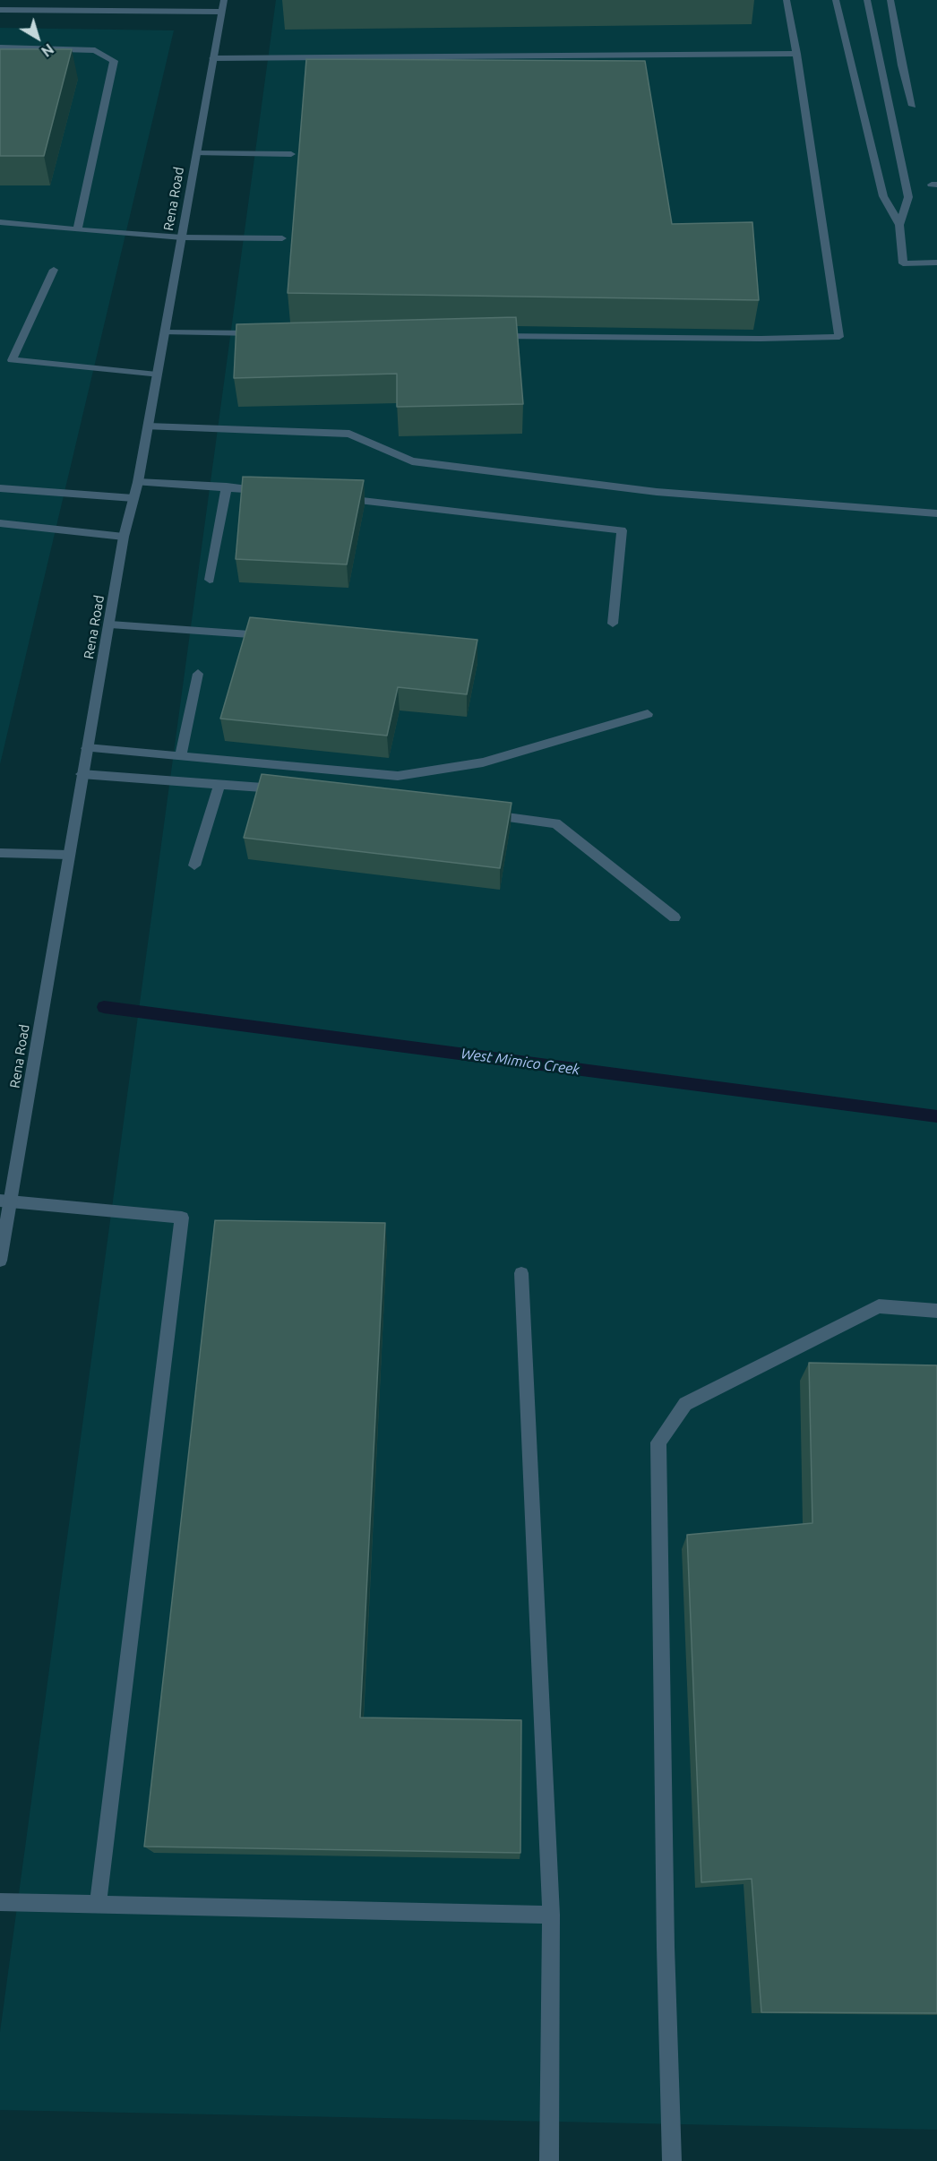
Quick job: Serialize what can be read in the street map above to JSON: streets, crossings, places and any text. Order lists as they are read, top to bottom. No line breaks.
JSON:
{"streets":{"street":["Rena Road"]},"water":["West Mimico Creek"],"north":"bottom right"}
